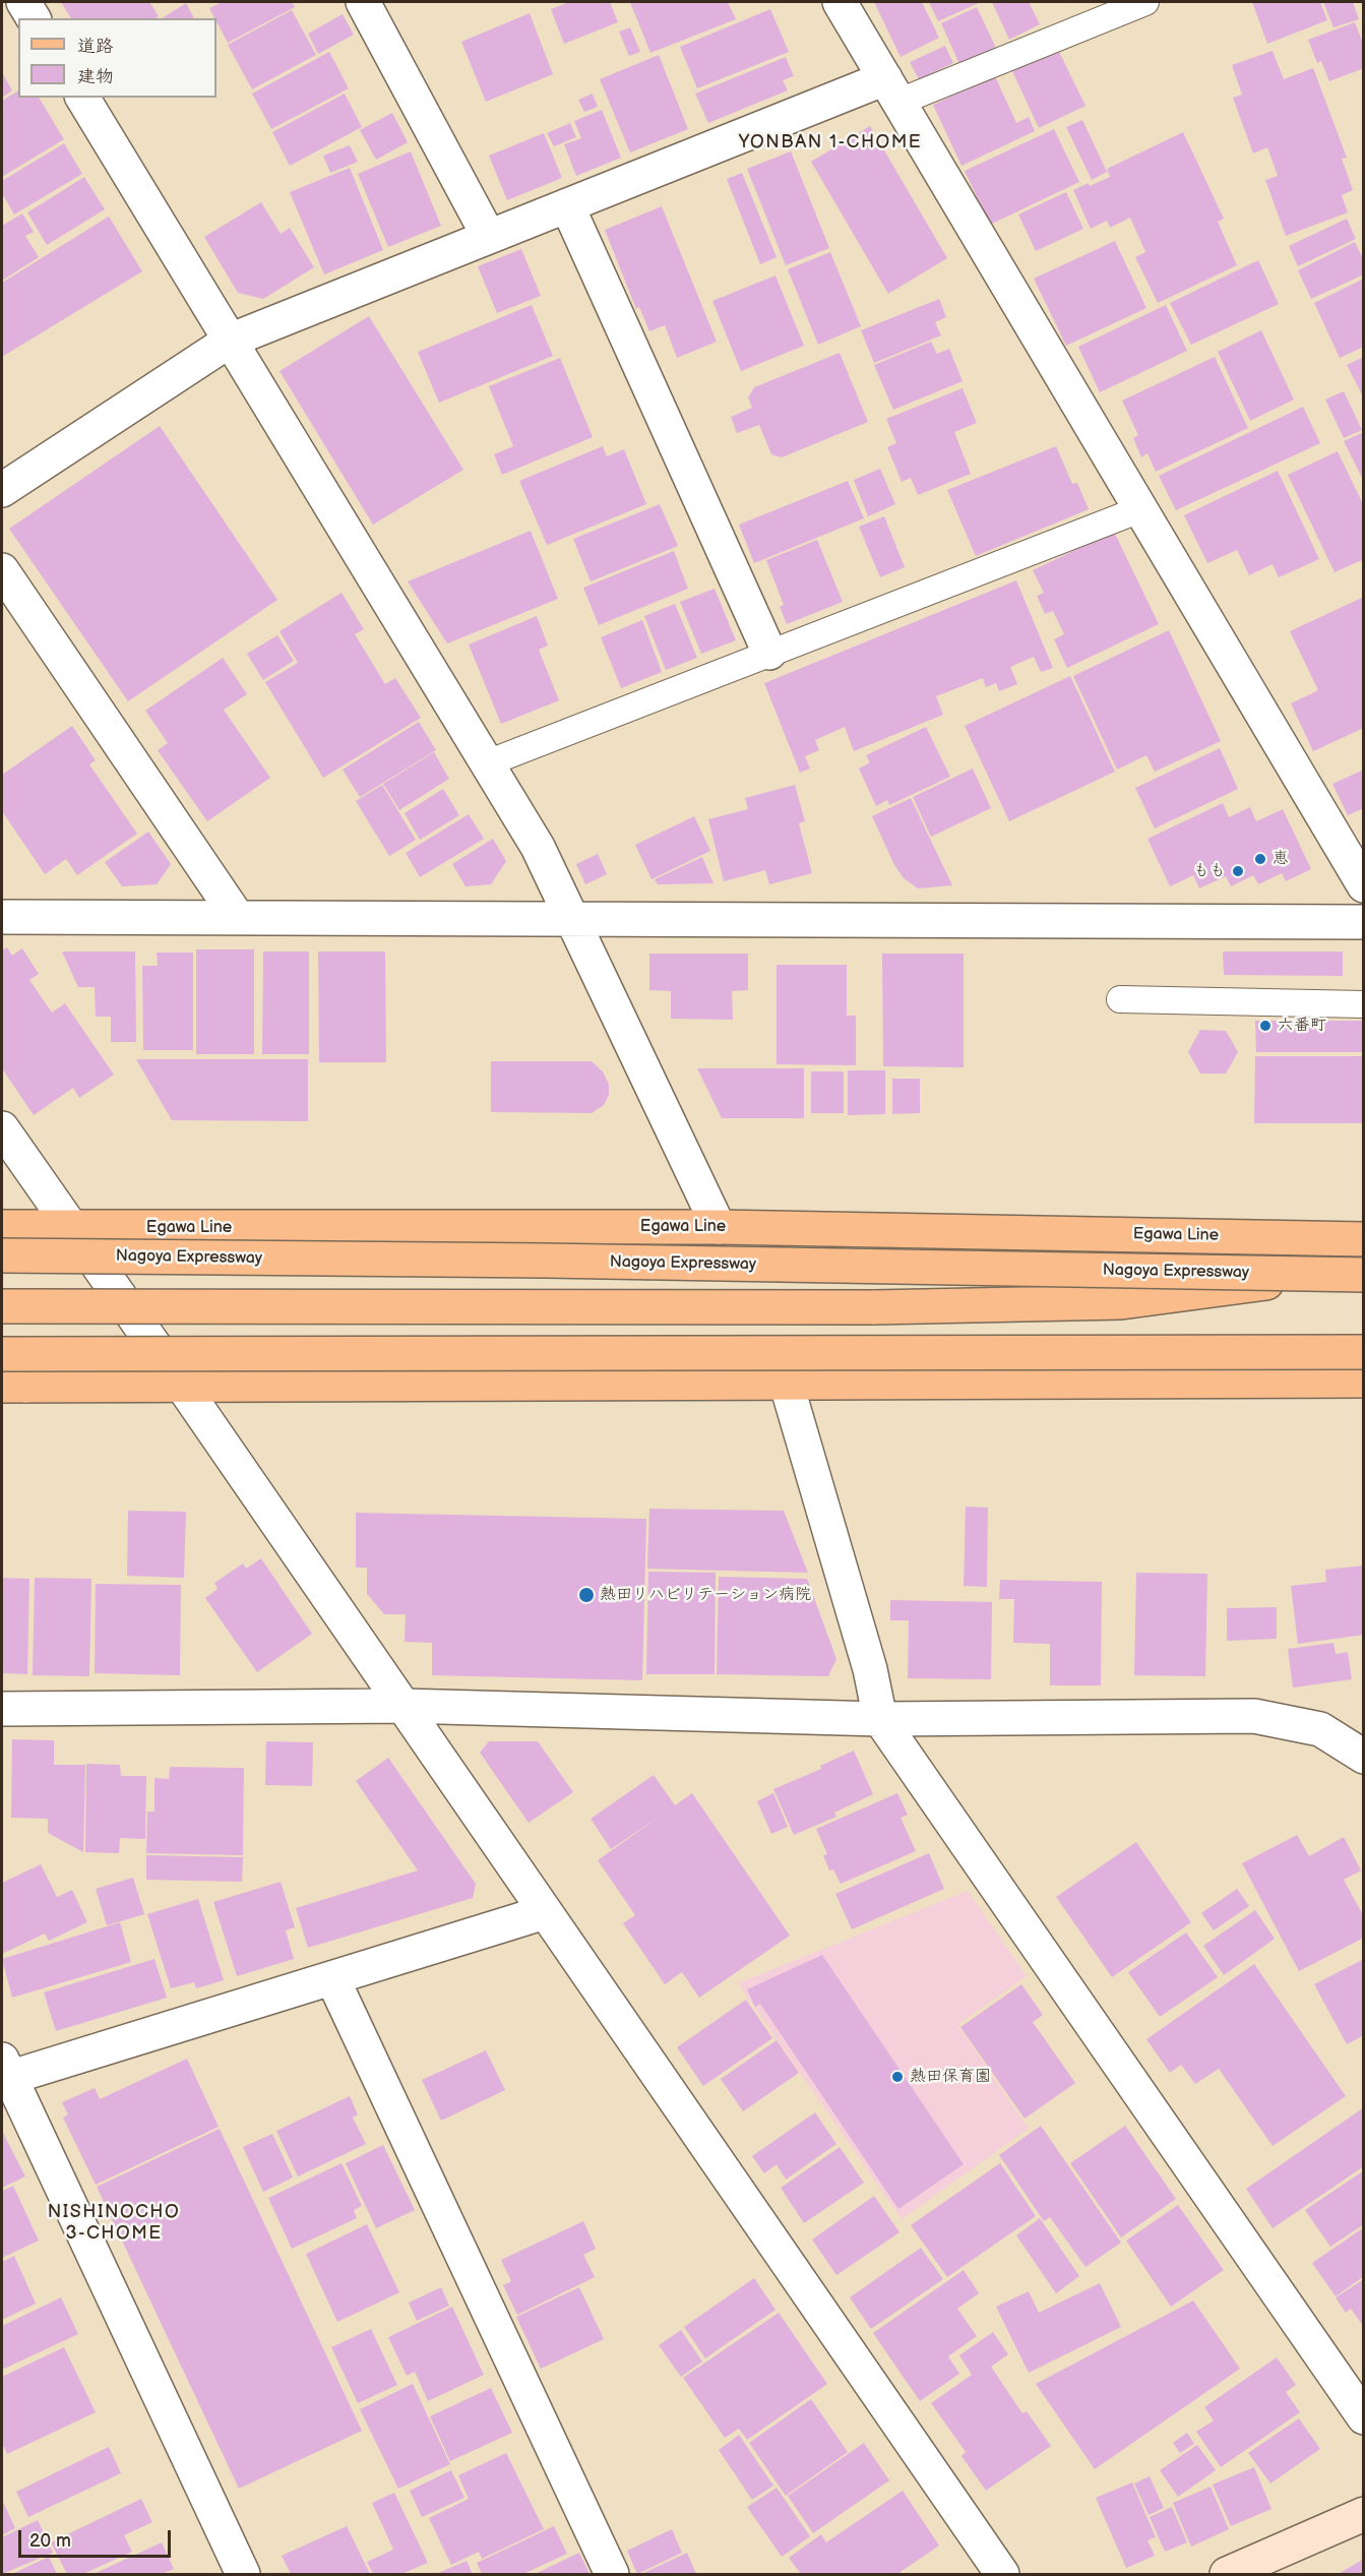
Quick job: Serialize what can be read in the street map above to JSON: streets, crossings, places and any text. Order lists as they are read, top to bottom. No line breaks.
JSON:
{"streets":{"main road":["Egawa Line","Nagoya Expressway"]},"districts":["YONBAN 1-CHOME","NISHINOCHO 3-CHOME"],"places":["恵","もも","六番町","熱田リハビリテーション病院","熱田保育園"],"legend":["道路","建物"],"scale_bar":"20 m"}
